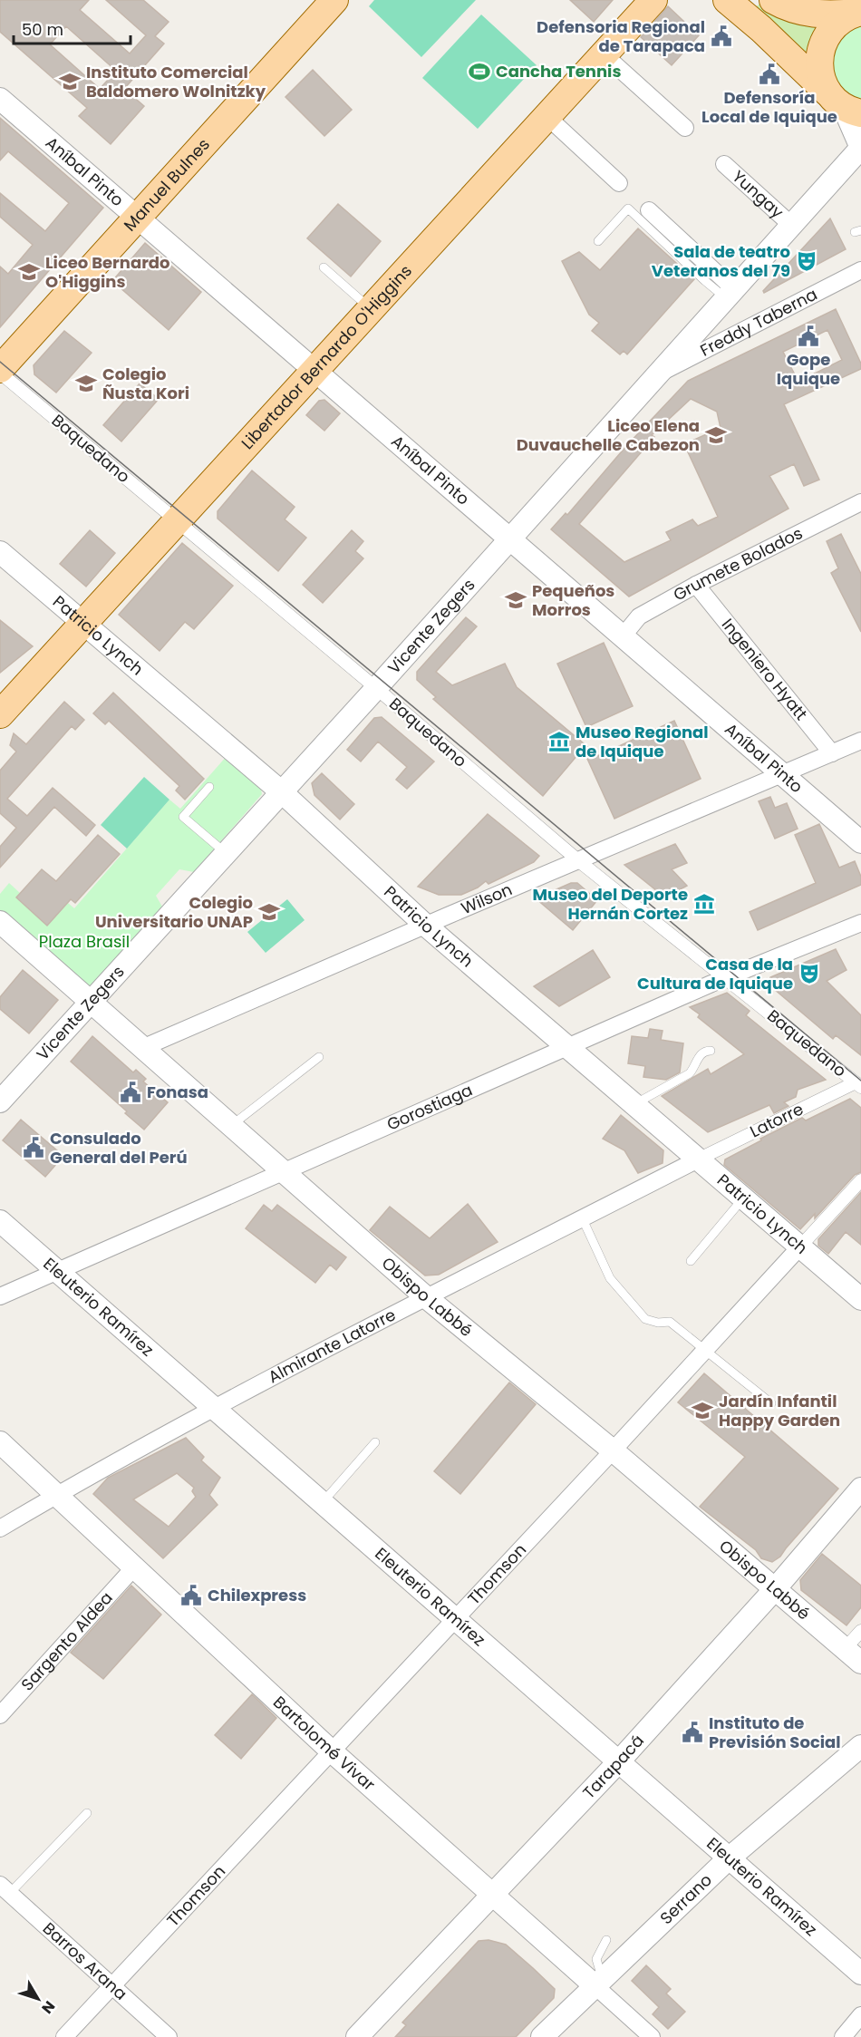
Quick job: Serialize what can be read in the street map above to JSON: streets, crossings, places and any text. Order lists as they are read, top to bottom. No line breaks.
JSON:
{"streets":{"main road":["Manuel Bulnes","Libertador Bernardo O'Higgins"],"street":["Aníbal Pinto","Yungay","Freddy Taberna","Baquedano","Grumete Bolados","Vicente Zegers","Patricio Lynch","Ingeniero Hyatt","Wilson","Gorostiaga","Latorre","Obispo Labbé","Eleuterio Ramírez","Almirante Latorre","Thomson","Sargento Aldea","Bartolomé Vivar","Tarapacá","Serrano","Barros Arana"]},"crossings":[["Aníbal Pinto","Manuel Bulnes"],["Aníbal Pinto","Libertador Bernardo O'Higgins"],["Aníbal Pinto","Grumete Bolados"],["Aníbal Pinto","Vicente Zegers"],["Aníbal Pinto","Wilson"],["Manuel Bulnes","Baquedano"],["Yungay","Vicente Zegers"],["Freddy Taberna","Vicente Zegers"],["Libertador Bernardo O'Higgins","Baquedano"],["Libertador Bernardo O'Higgins","Patricio Lynch"],["Baquedano","Vicente Zegers"],["Baquedano","Wilson"],["Baquedano","Gorostiaga"],["Baquedano","Latorre"],["Grumete Bolados","Ingeniero Hyatt"],["Vicente Zegers","Patricio Lynch"],["Vicente Zegers","Obispo Labbé"],["Patricio Lynch","Wilson"],["Patricio Lynch","Gorostiaga"],["Patricio Lynch","Latorre"],["Patricio Lynch","Almirante Latorre"],["Patricio Lynch","Thomson"],["Ingeniero Hyatt","Wilson"],["Wilson","Obispo Labbé"],["Gorostiaga","Obispo Labbé"],["Gorostiaga","Eleuterio Ramírez"],["Latorre","Almirante Latorre"],["Obispo Labbé","Almirante Latorre"],["Obispo Labbé","Thomson"],["Obispo Labbé","Tarapacá"],["Eleuterio Ramírez","Almirante Latorre"],["Eleuterio Ramírez","Thomson"],["Eleuterio Ramírez","Tarapacá"],["Eleuterio Ramírez","Serrano"],["Almirante Latorre","Bartolomé Vivar"],["Thomson","Bartolomé Vivar"],["Thomson","Barros Arana"],["Sargento Aldea","Bartolomé Vivar"],["Bartolomé Vivar","Tarapacá"],["Bartolomé Vivar","Serrano"]],"parks":["Plaza Brasil"],"places":{"public building":["Defensoria Regional de Tarapaca","Defensoría Local de Iquique","Gope Iquique","Fonasa","Consulado General del Perú","Chilexpress","Instituto de Previsión Social"],"sports":["Cancha Tennis"],"school or university":["Instituto Comercial Baldomero Wolnitzky","Liceo Bernardo O'Higgins","Colegio Ñusta Kori","Liceo Elena Duvauchelle Cabezon","Pequeños Morros","Colegio Universitario UNAP","Jardín Infantil Happy Garden"],"theatre":["Sala de teatro Veteranos del 79","Casa de la Cultura de Iquique"],"museum":["Museo Regional de Iquique","Museo del Deporte Hernán Cortez"]},"scale_bar":"50 m","north":"bottom right"}
